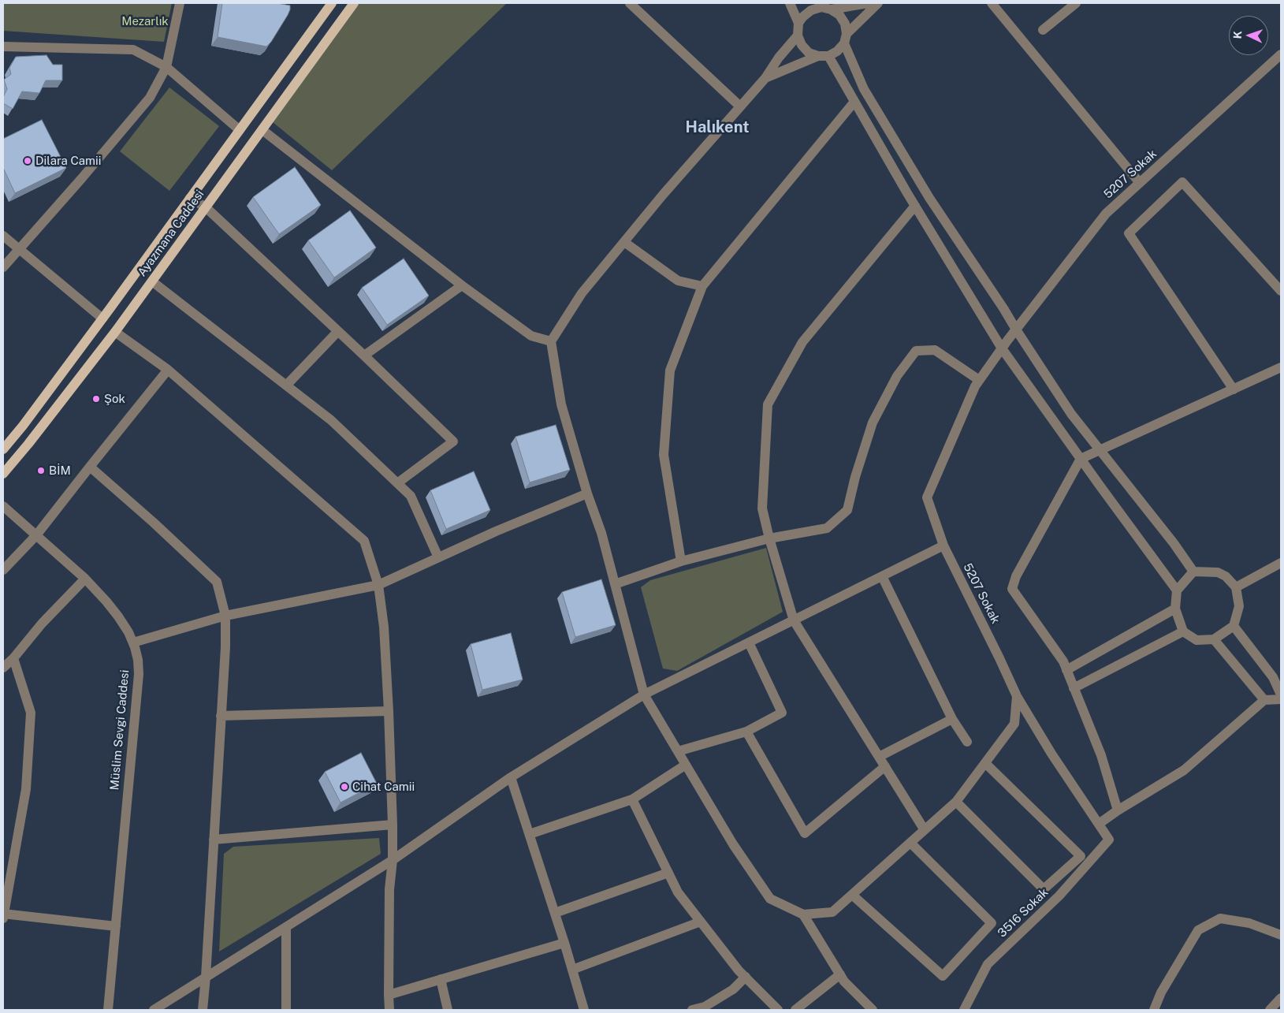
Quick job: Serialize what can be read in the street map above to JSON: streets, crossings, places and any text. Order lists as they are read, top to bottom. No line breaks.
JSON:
{"streets":{"main road":["Ayazmana Caddesi"],"street":["5207 Sokak","Müslim Sevgi Caddesi","3516 Sokak"]},"crossings":[["5207 Sokak","3516 Sokak"]],"districts":["Halıkent"],"parks":["Mezarlık"],"places":["Dilara Camii","Şok","BİM","Cihat Camii"],"north":"left"}
